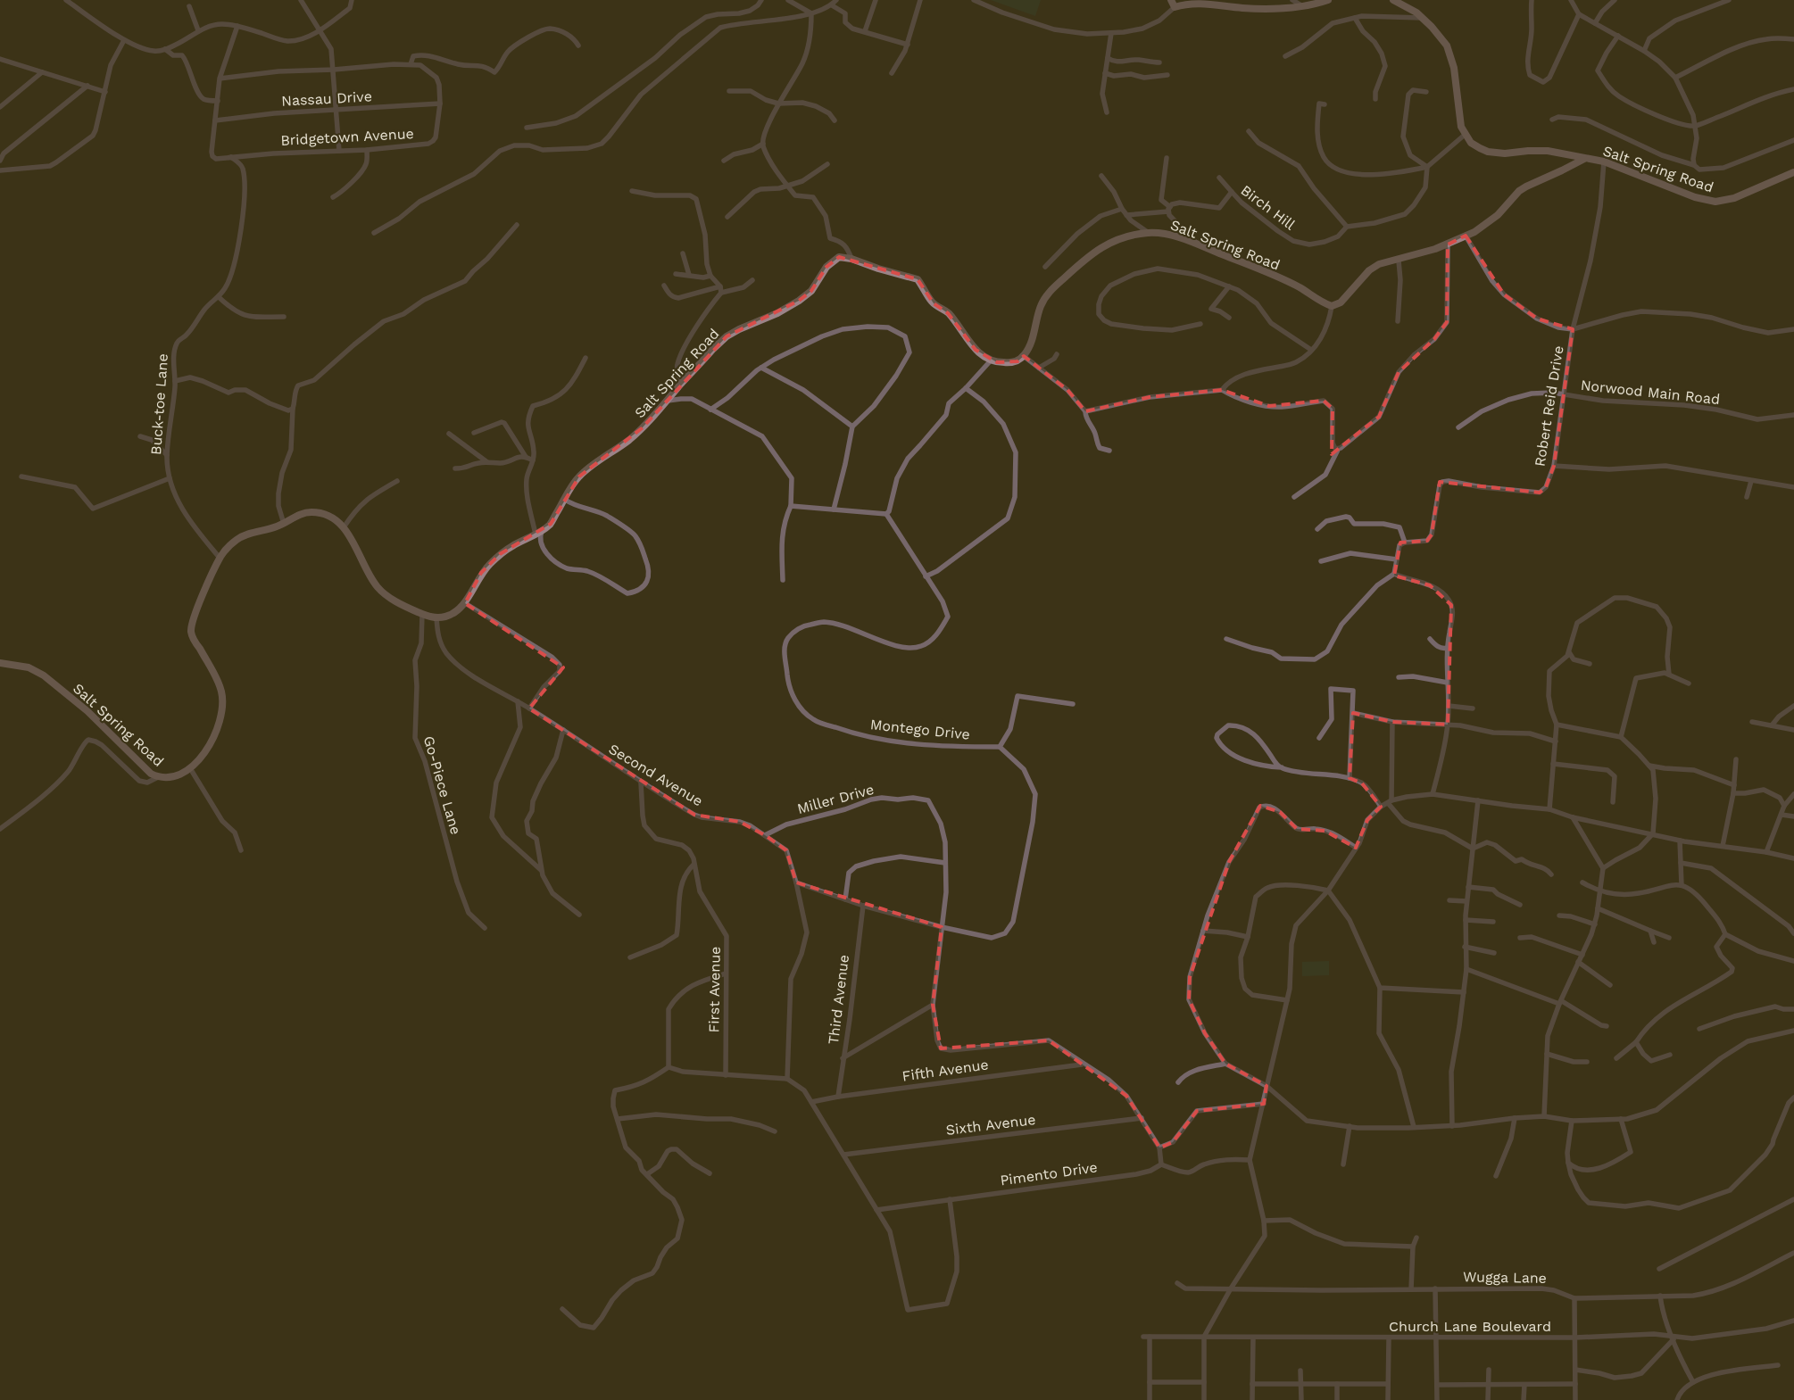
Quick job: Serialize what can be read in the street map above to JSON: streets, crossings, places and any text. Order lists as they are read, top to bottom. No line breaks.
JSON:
{"streets":{"street":["Nassau Drive","Bridgetown Avenue","Salt Spring Road","Birch Hill","Norwood Main Road","Buck-toe Lane","Robert Reid Drive","Montego Drive","Second Avenue","Go-Piece Lane","Miller Drive","First Avenue","Third Avenue","Fifth Avenue","Sixth Avenue","Pimento Drive","Wugga Lane","Church Lane Boulevard"]},"crossings":[["Nassau Drive","Bridgetown Avenue"],["Bridgetown Avenue","Buck-toe Lane"],["Salt Spring Road","Buck-toe Lane"],["Salt Spring Road","Robert Reid Drive"],["Salt Spring Road","Second Avenue"],["Salt Spring Road","Go-Piece Lane"],["Norwood Main Road","Robert Reid Drive"],["Second Avenue","Miller Drive"],["Second Avenue","First Avenue"],["Third Avenue","Fifth Avenue"]]}
